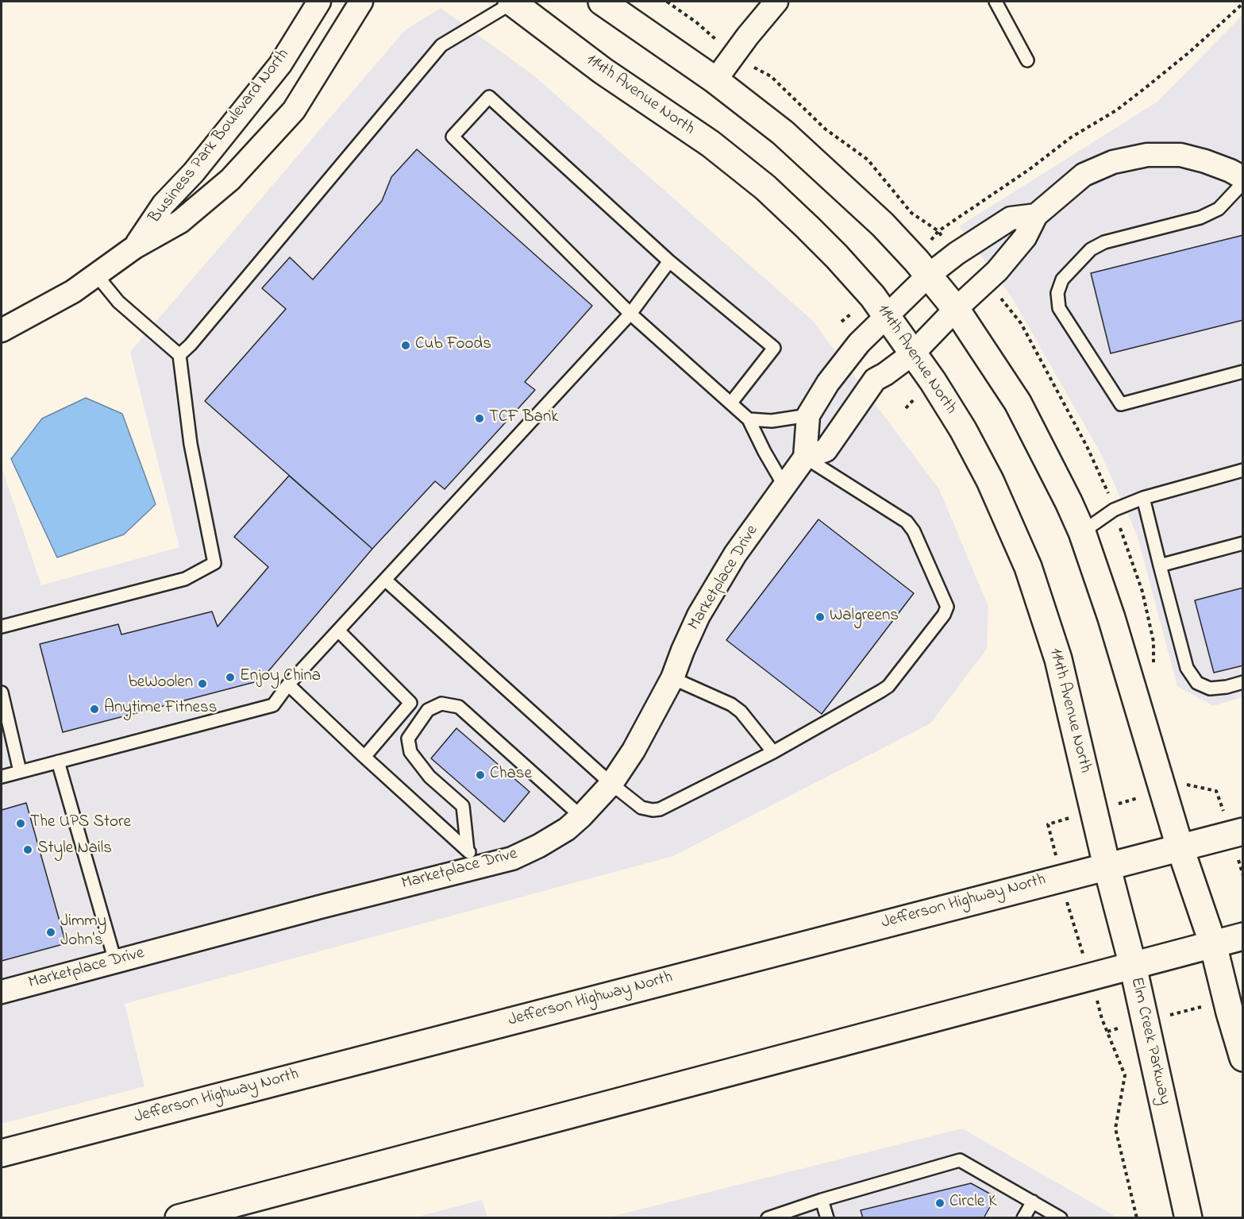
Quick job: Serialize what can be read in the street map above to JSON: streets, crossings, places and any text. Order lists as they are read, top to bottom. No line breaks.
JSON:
{"streets":{"main road":["114th Avenue North","Jefferson Highway North","Elm Creek Parkway"],"street":["Business Park Boulevard North","Marketplace Drive"]},"crossings":[["114th Avenue North","Jefferson Highway North"],["114th Avenue North","Elm Creek Parkway"],["Jefferson Highway North","Elm Creek Parkway"]],"places":["Cub Foods","TCF Bank","Walgreens","Enjoy China","beWoolen","Anytime Fitness","Chase","The UPS Store","Style Nails","Jimmy John's","Circle K"]}
